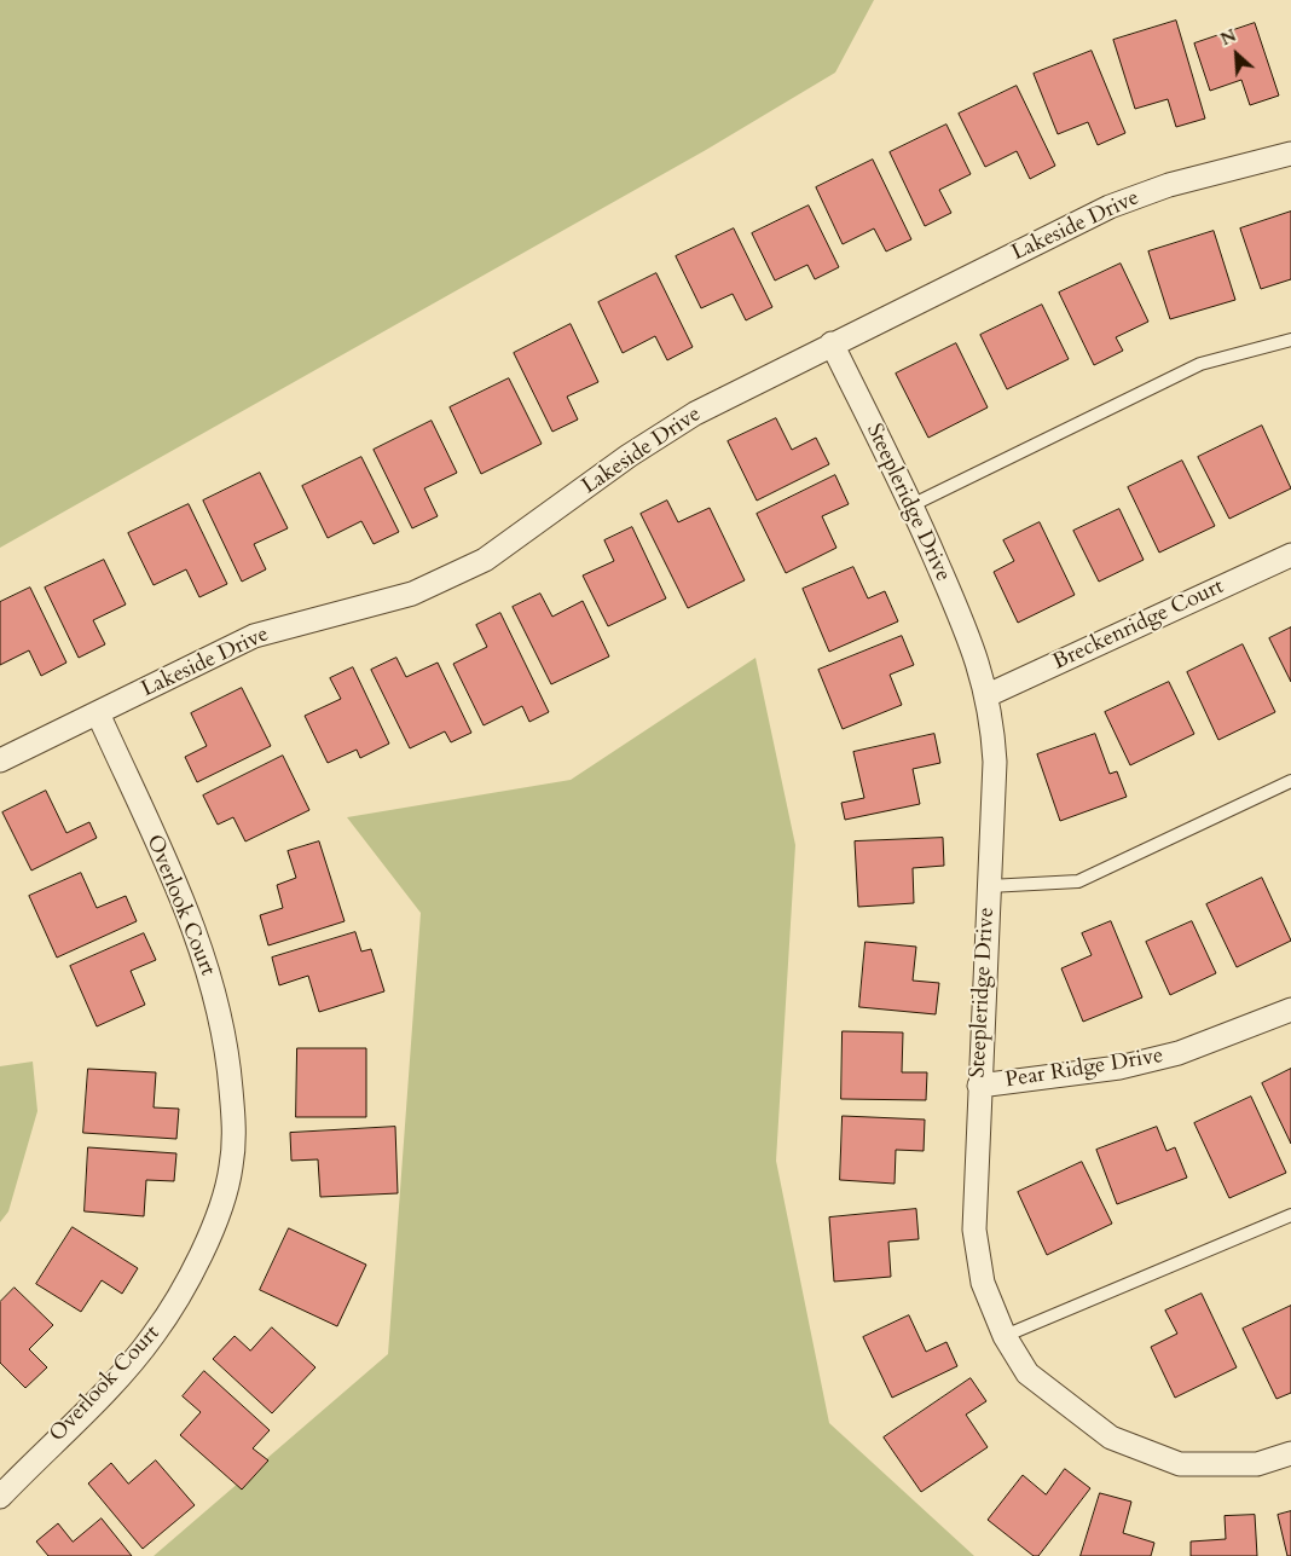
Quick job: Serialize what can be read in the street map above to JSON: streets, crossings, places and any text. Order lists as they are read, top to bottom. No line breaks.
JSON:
{"streets":{"street":["Lakeside Drive","Steepleridge Drive","Breckenridge Court","Overlook Court","Pear Ridge Drive"]},"crossings":[["Lakeside Drive","Steepleridge Drive"],["Lakeside Drive","Overlook Court"],["Steepleridge Drive","Breckenridge Court"],["Steepleridge Drive","Pear Ridge Drive"]],"north":"top left"}
